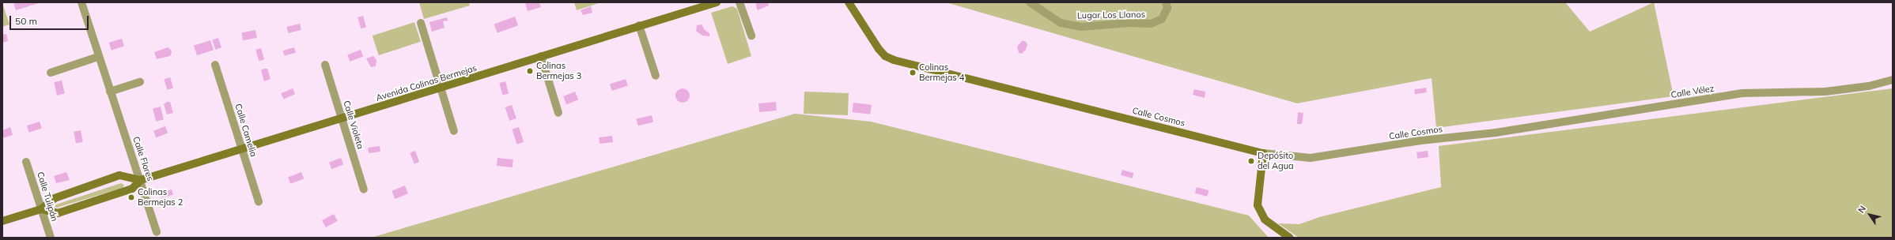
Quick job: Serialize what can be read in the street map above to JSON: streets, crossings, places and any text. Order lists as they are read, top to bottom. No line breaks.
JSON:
{"streets":{"street":["Lugar Los Llanos","Avenida Colinas Bermejas","Calle Vélez","Calle Cosmos","Calle Violeta","Calle Camelia","Calle Flores","Calle Tulipán"]},"crossings":[["Avenida Colinas Bermejas","Calle Violeta"],["Avenida Colinas Bermejas","Calle Camelia"],["Avenida Colinas Bermejas","Calle Flores"],["Avenida Colinas Bermejas","Calle Tulipán"],["Calle Vélez","Calle Cosmos"]],"places":["Colinas Bermejas 3","Colinas Bermejas 4","Depósito del Agua","Colinas Bermejas 2"],"scale_bar":"50 m","north":"top left"}
